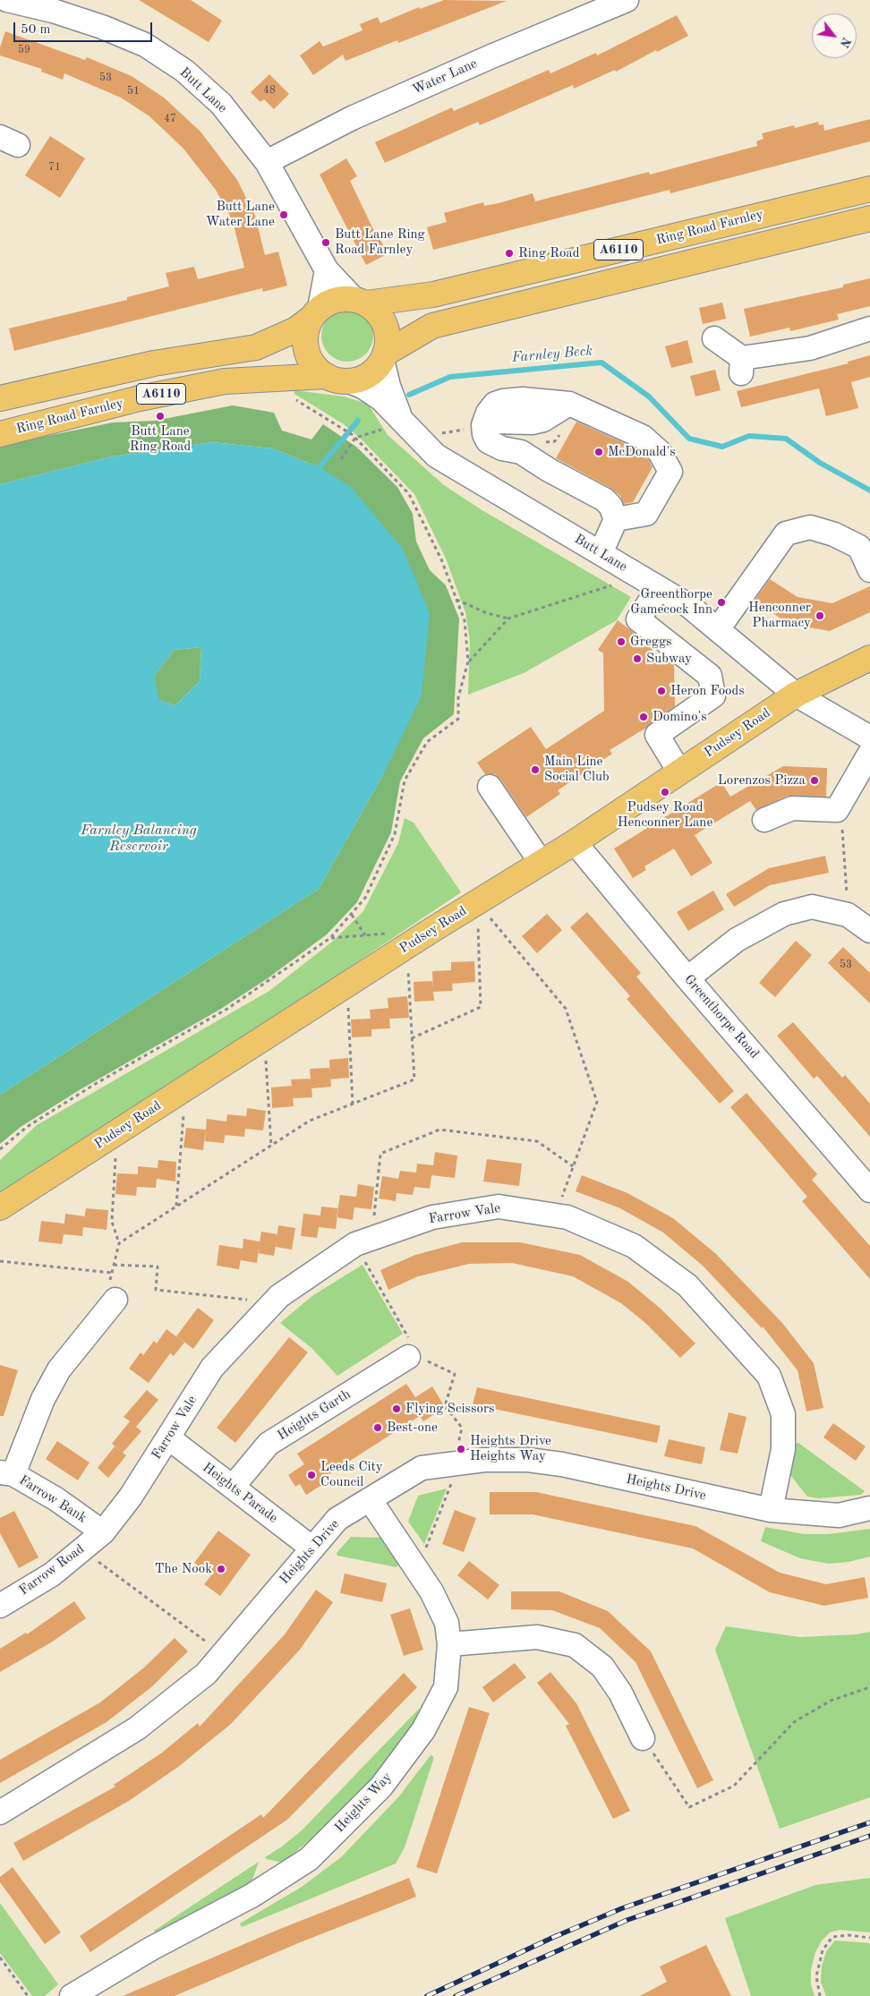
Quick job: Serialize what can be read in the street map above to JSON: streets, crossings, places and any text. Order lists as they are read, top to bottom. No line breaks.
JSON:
{"streets":{"main road":["Ring Road Farnley","A6110","Pudsey Road"],"street":["Water Lane","Butt Lane","Greenthorpe Road","Farrow Vale","Heights Garth","Heights Drive","Heights Parade","Farrow Bank","Farrow Road","Heights Way"]},"crossings":[["Water Lane","Butt Lane"],["Butt Lane","Ring Road Farnley"],["Butt Lane","A6110"],["Butt Lane","Pudsey Road"],["Ring Road Farnley","A6110"],["Pudsey Road","Greenthorpe Road"],["Farrow Vale","Heights Drive"],["Farrow Vale","Heights Parade"],["Farrow Vale","Farrow Bank"],["Farrow Vale","Farrow Road"],["Heights Garth","Heights Parade"],["Heights Drive","Heights Parade"],["Heights Drive","Heights Way"],["Farrow Bank","Farrow Road"]],"water":["Farnley Beck","Farnley Balancing Reservoir"],"places":["Butt Lane Water Lane","Butt Lane Ring Road Farnley","Ring Road","Butt Lane Ring Road","McDonald's","Greenthorpe Gamecock Inn","Henconner Pharmacy","Greggs","Subway","Heron Foods","Domino's","Main Line Social Club","Lorenzos Pizza","Pudsey Road Henconner Lane","Flying Scissors","Best-one","Heights Drive Heights Way","Leeds City Council","The Nook"],"house_numbers":["59","53","48","51","47","71","53"],"scale_bar":"50 m","north":"bottom right"}
